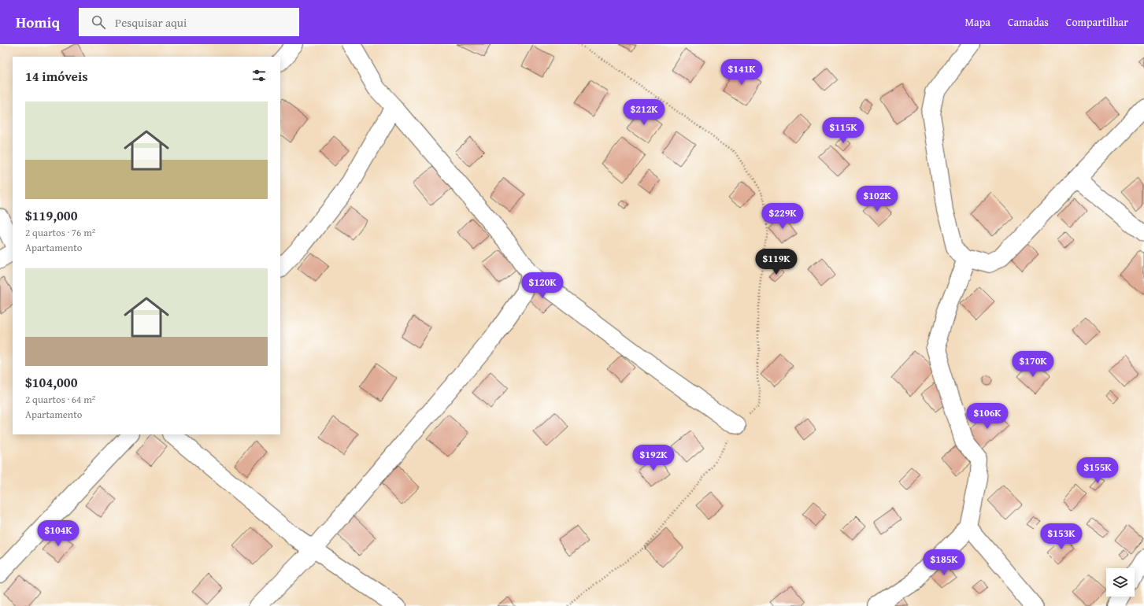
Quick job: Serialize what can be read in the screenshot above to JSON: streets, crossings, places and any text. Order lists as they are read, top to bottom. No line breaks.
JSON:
{"page":{"header":"Homiq","search":"Pesquisar aqui","nav":["Mapa","Camadas","Compartilhar"],"heading":"14 imóveis","price":["$141K","$212K","$115K","$102K","$229K","$119K","$120K","$170K","$106K","$192K","$155K","$104K","$153K","$185K"],"list":[{"name":"$119,000","note":"2 quartos · 76 m² · Apartamento"},{"name":"$104,000","note":"2 quartos · 64 m² · Apartamento"}]}}
